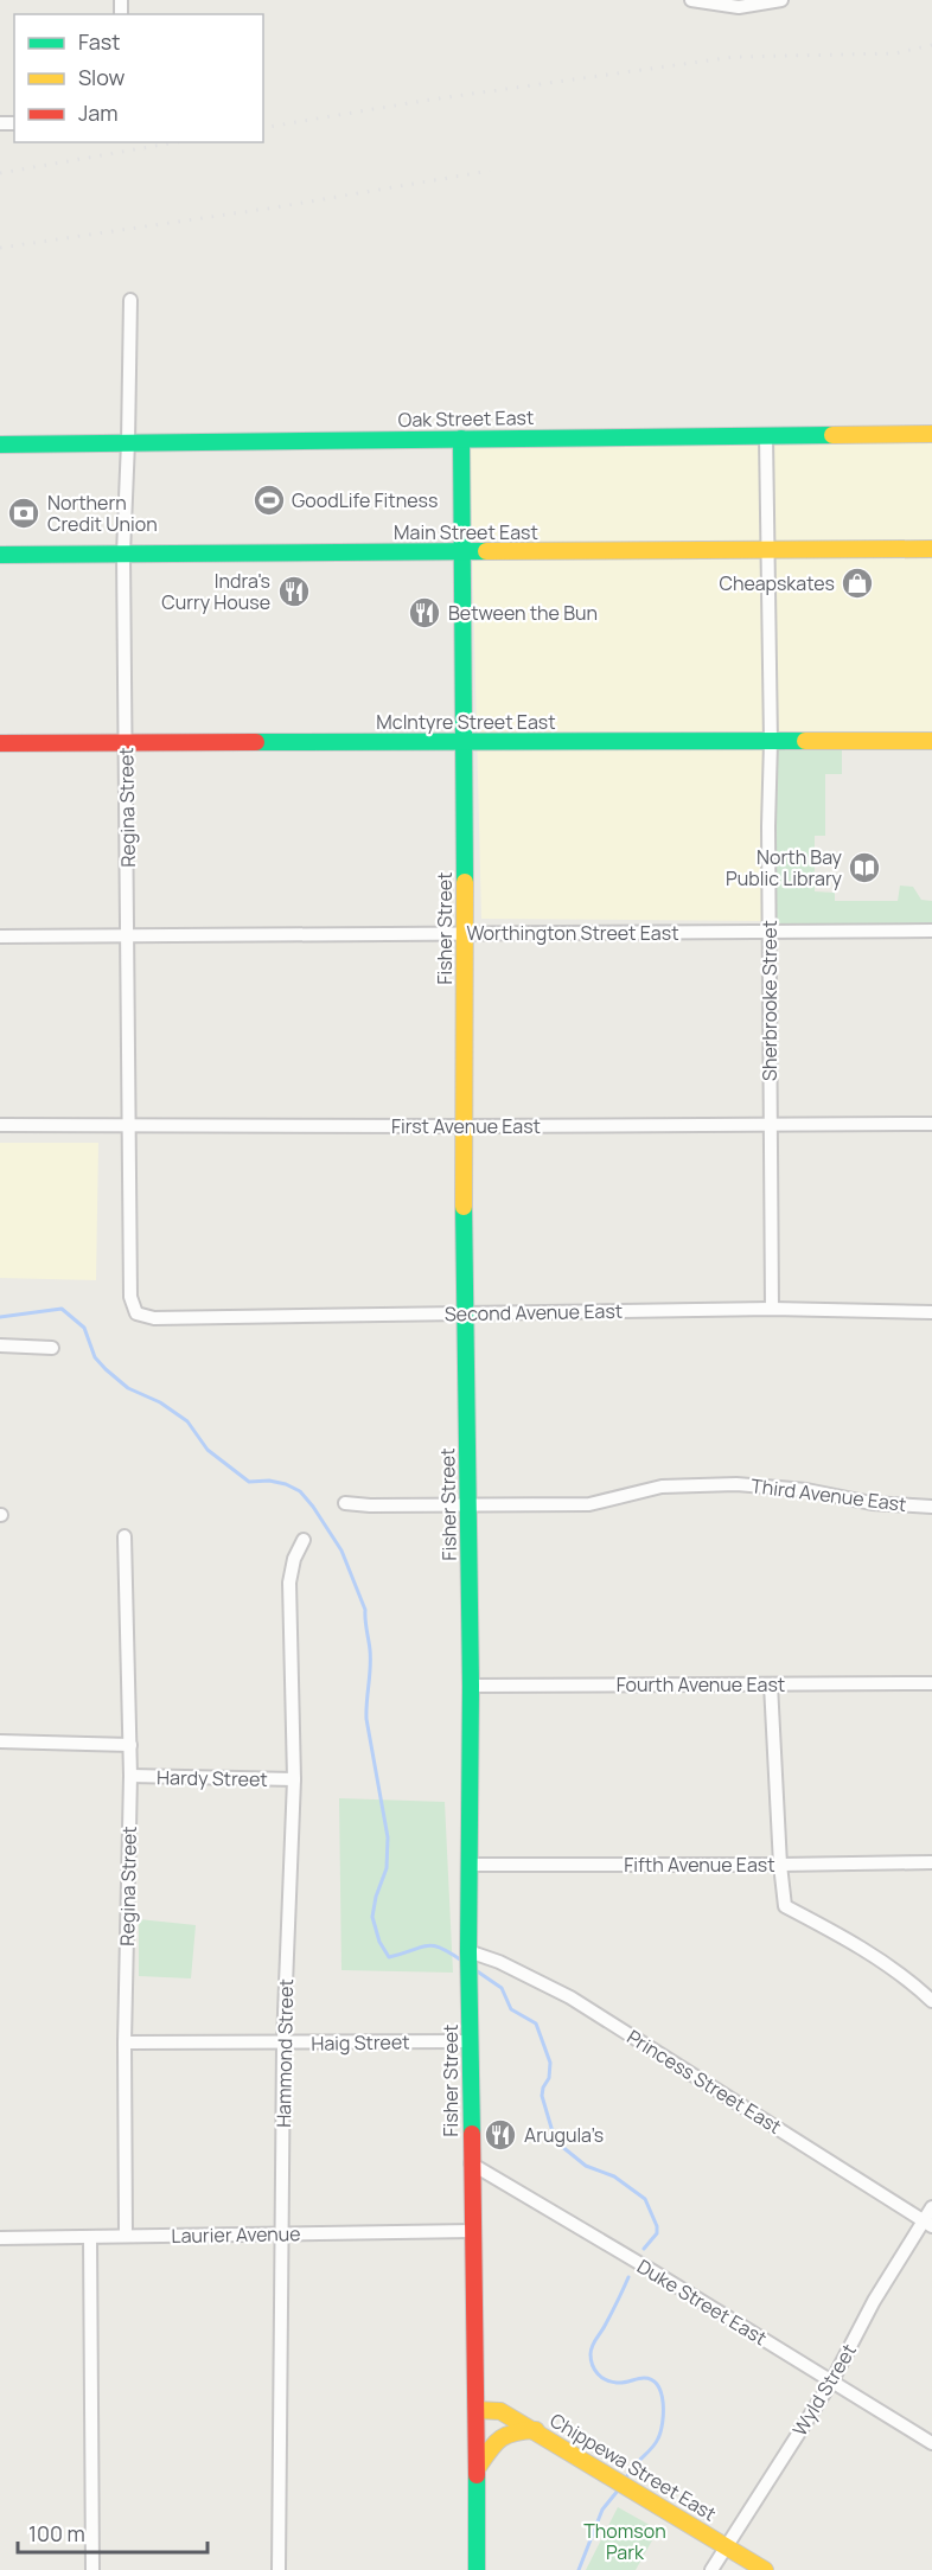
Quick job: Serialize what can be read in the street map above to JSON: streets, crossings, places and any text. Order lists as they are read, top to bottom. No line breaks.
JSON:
{"streets":{"main road":["Oak Street East","Main Street East","McIntyre Street East","Fisher Street","Chippewa Street East"],"street":["Regina Street","Worthington Street East","Sherbrooke Street","First Avenue East","Second Avenue East","Third Avenue East","Fourth Avenue East","Hardy Street","Fifth Avenue East","Haig Street","Hammond Street","Princess Street East","Laurier Avenue","Duke Street East","Wyld Street"]},"crossings":[["Oak Street East","Regina Street"],["Oak Street East","Fisher Street"],["Oak Street East","Sherbrooke Street"],["Main Street East","Regina Street"],["Main Street East","Fisher Street"],["Main Street East","Sherbrooke Street"],["McIntyre Street East","Regina Street"],["McIntyre Street East","Fisher Street"],["McIntyre Street East","Sherbrooke Street"],["Regina Street","Worthington Street East"],["Regina Street","First Avenue East"],["Regina Street","Second Avenue East"],["Regina Street","Hardy Street"],["Regina Street","Haig Street"],["Regina Street","Laurier Avenue"],["Fisher Street","Worthington Street East"],["Fisher Street","First Avenue East"],["Fisher Street","Second Avenue East"],["Fisher Street","Third Avenue East"],["Fisher Street","Fourth Avenue East"],["Fisher Street","Fifth Avenue East"],["Fisher Street","Haig Street"],["Fisher Street","Princess Street East"],["Fisher Street","Laurier Avenue"],["Fisher Street","Duke Street East"],["Fisher Street","Chippewa Street East"],["Worthington Street East","Sherbrooke Street"],["Sherbrooke Street","First Avenue East"],["Sherbrooke Street","Second Avenue East"],["Hardy Street","Hammond Street"],["Haig Street","Hammond Street"],["Hammond Street","Laurier Avenue"],["Princess Street East","Wyld Street"],["Duke Street East","Wyld Street"],["Wyld Street","Chippewa Street East"]],"parks":["Thomson Park"],"places":{"sports":["GoodLife Fitness"],"bank":["Northern Credit Union"],"shop":["Cheapskates"],"restaurant":["Indra's Curry House","Between the Bun","Arugula’s"],"library":["North Bay Public Library"]},"legend":["Fast","Slow","Jam"],"scale_bar":"100 m"}
